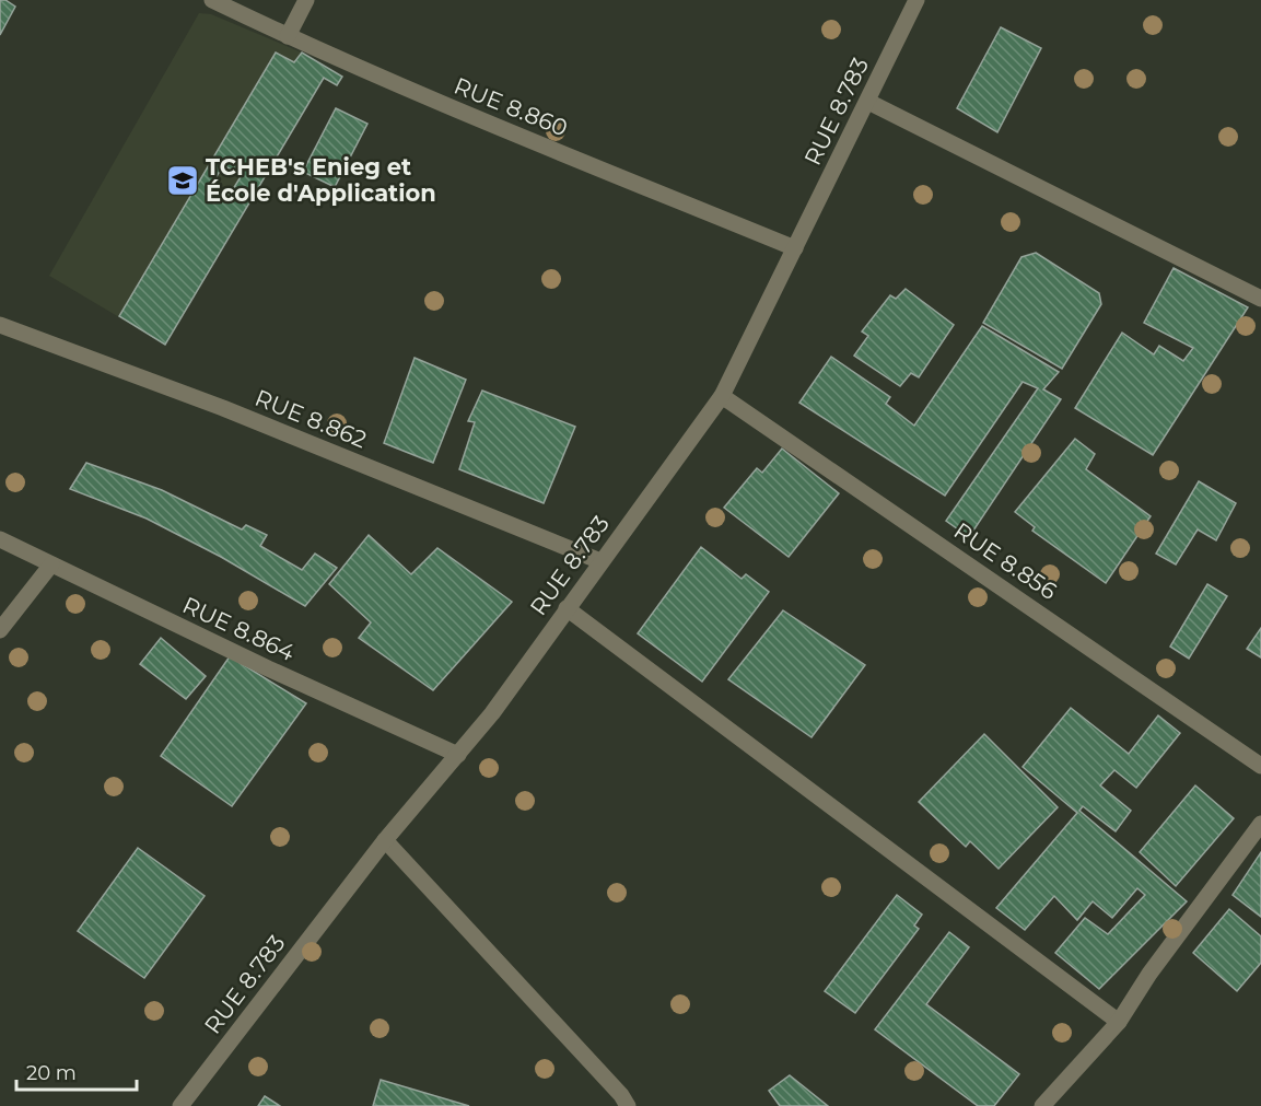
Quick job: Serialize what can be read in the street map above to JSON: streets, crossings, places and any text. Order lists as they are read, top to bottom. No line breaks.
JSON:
{"streets":{"street":["RUE 8.860","RUE 8.783","RUE 8.862","RUE 8.856","RUE 8.864"]},"crossings":[["RUE 8.860","RUE 8.783"],["RUE 8.783","RUE 8.862"],["RUE 8.783","RUE 8.856"],["RUE 8.783","RUE 8.864"]],"places":{"school or university":["TCHEB's Enieg et École d'Application"]},"scale_bar":"20 m"}
